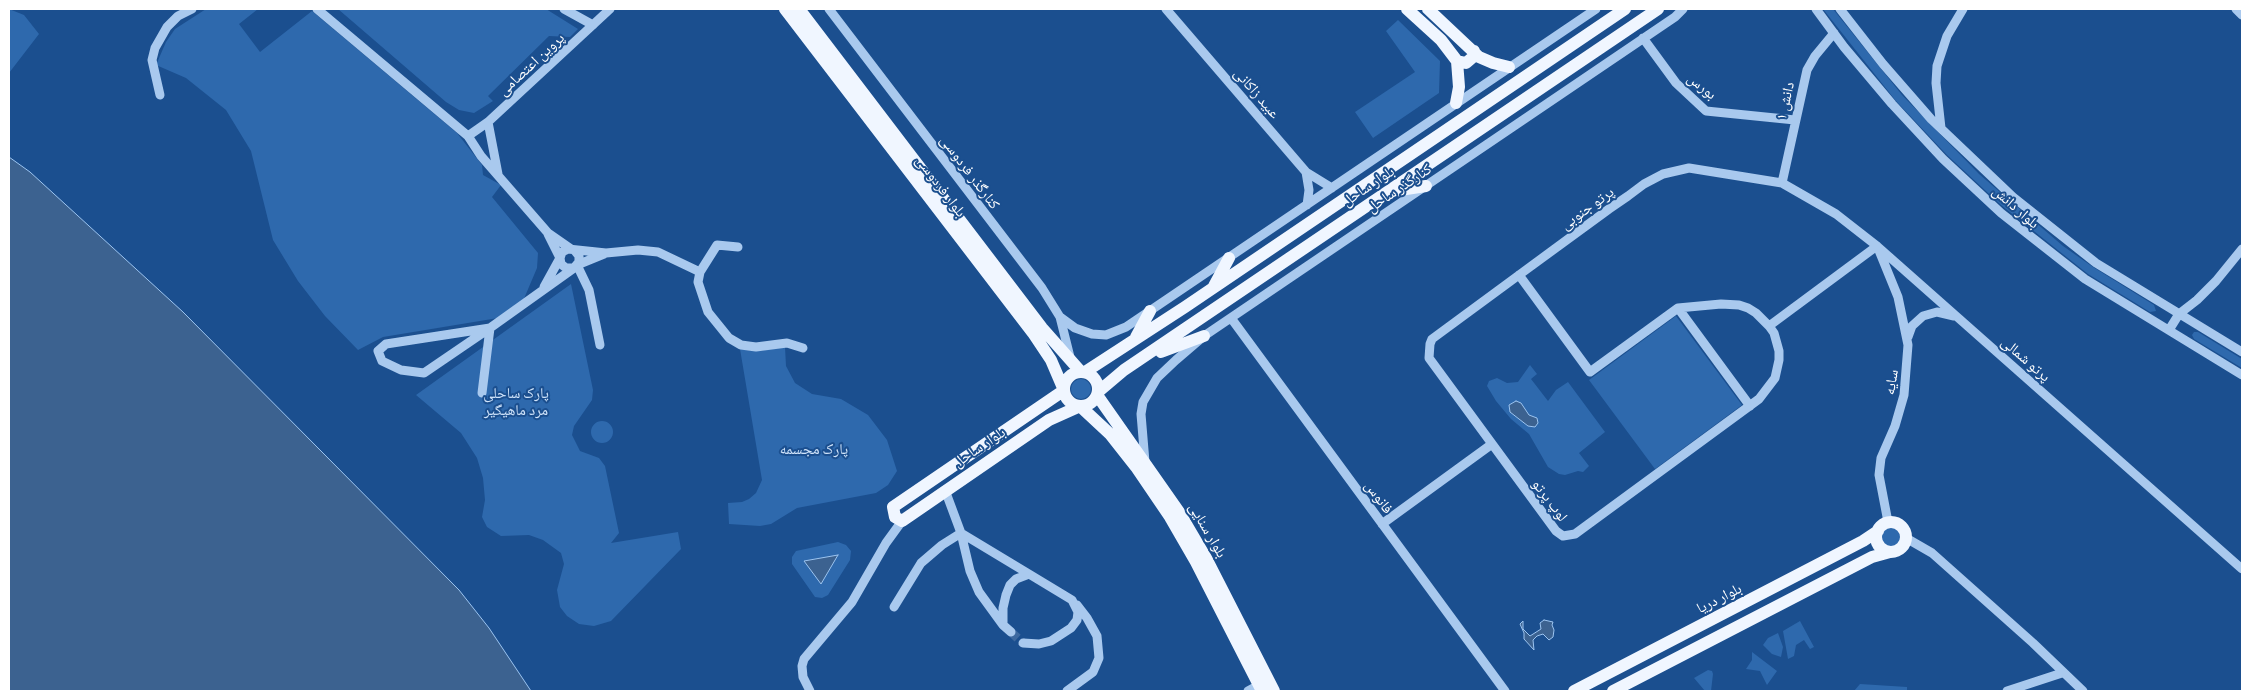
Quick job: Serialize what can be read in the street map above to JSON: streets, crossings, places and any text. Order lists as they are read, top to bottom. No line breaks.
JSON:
{"streets":{"main road":["بلوار فردوسی","بلوار ساحل","بلوار سنایی","بلوار دریا"],"street":["پروین اعتصامی","بورس","عبید زاکانی","دانش ۱","کنارگذر فردوسی","کنارگذر ساحل","بلوار دانش","پرتو جنوبی","پرتو شمالی","سایه","فانوس","لوپ پرتو"]},"crossings":[["بورس","دانش ۱"],["بورس","کنارگذر ساحل"],["دانش ۱","بلوار دانش"],["دانش ۱","پرتو جنوبی"],["دانش ۱","پرتو شمالی"],["کنارگذر فردوسی","بلوار فردوسی"],["بلوار فردوسی","بلوار ساحل"],["بلوار فردوسی","بلوار سنایی"],["بلوار ساحل","بلوار سنایی"],["کنارگذر ساحل","فانوس"],["کنارگذر ساحل","بلوار سنایی"],["پرتو جنوبی","پرتو شمالی"],["پرتو جنوبی","لوپ پرتو"],["پرتو شمالی","سایه"],["سایه","بلوار دریا"]],"parks":["پارک ساحلی مرد ماهیگیر","پارک مجسمه"]}
